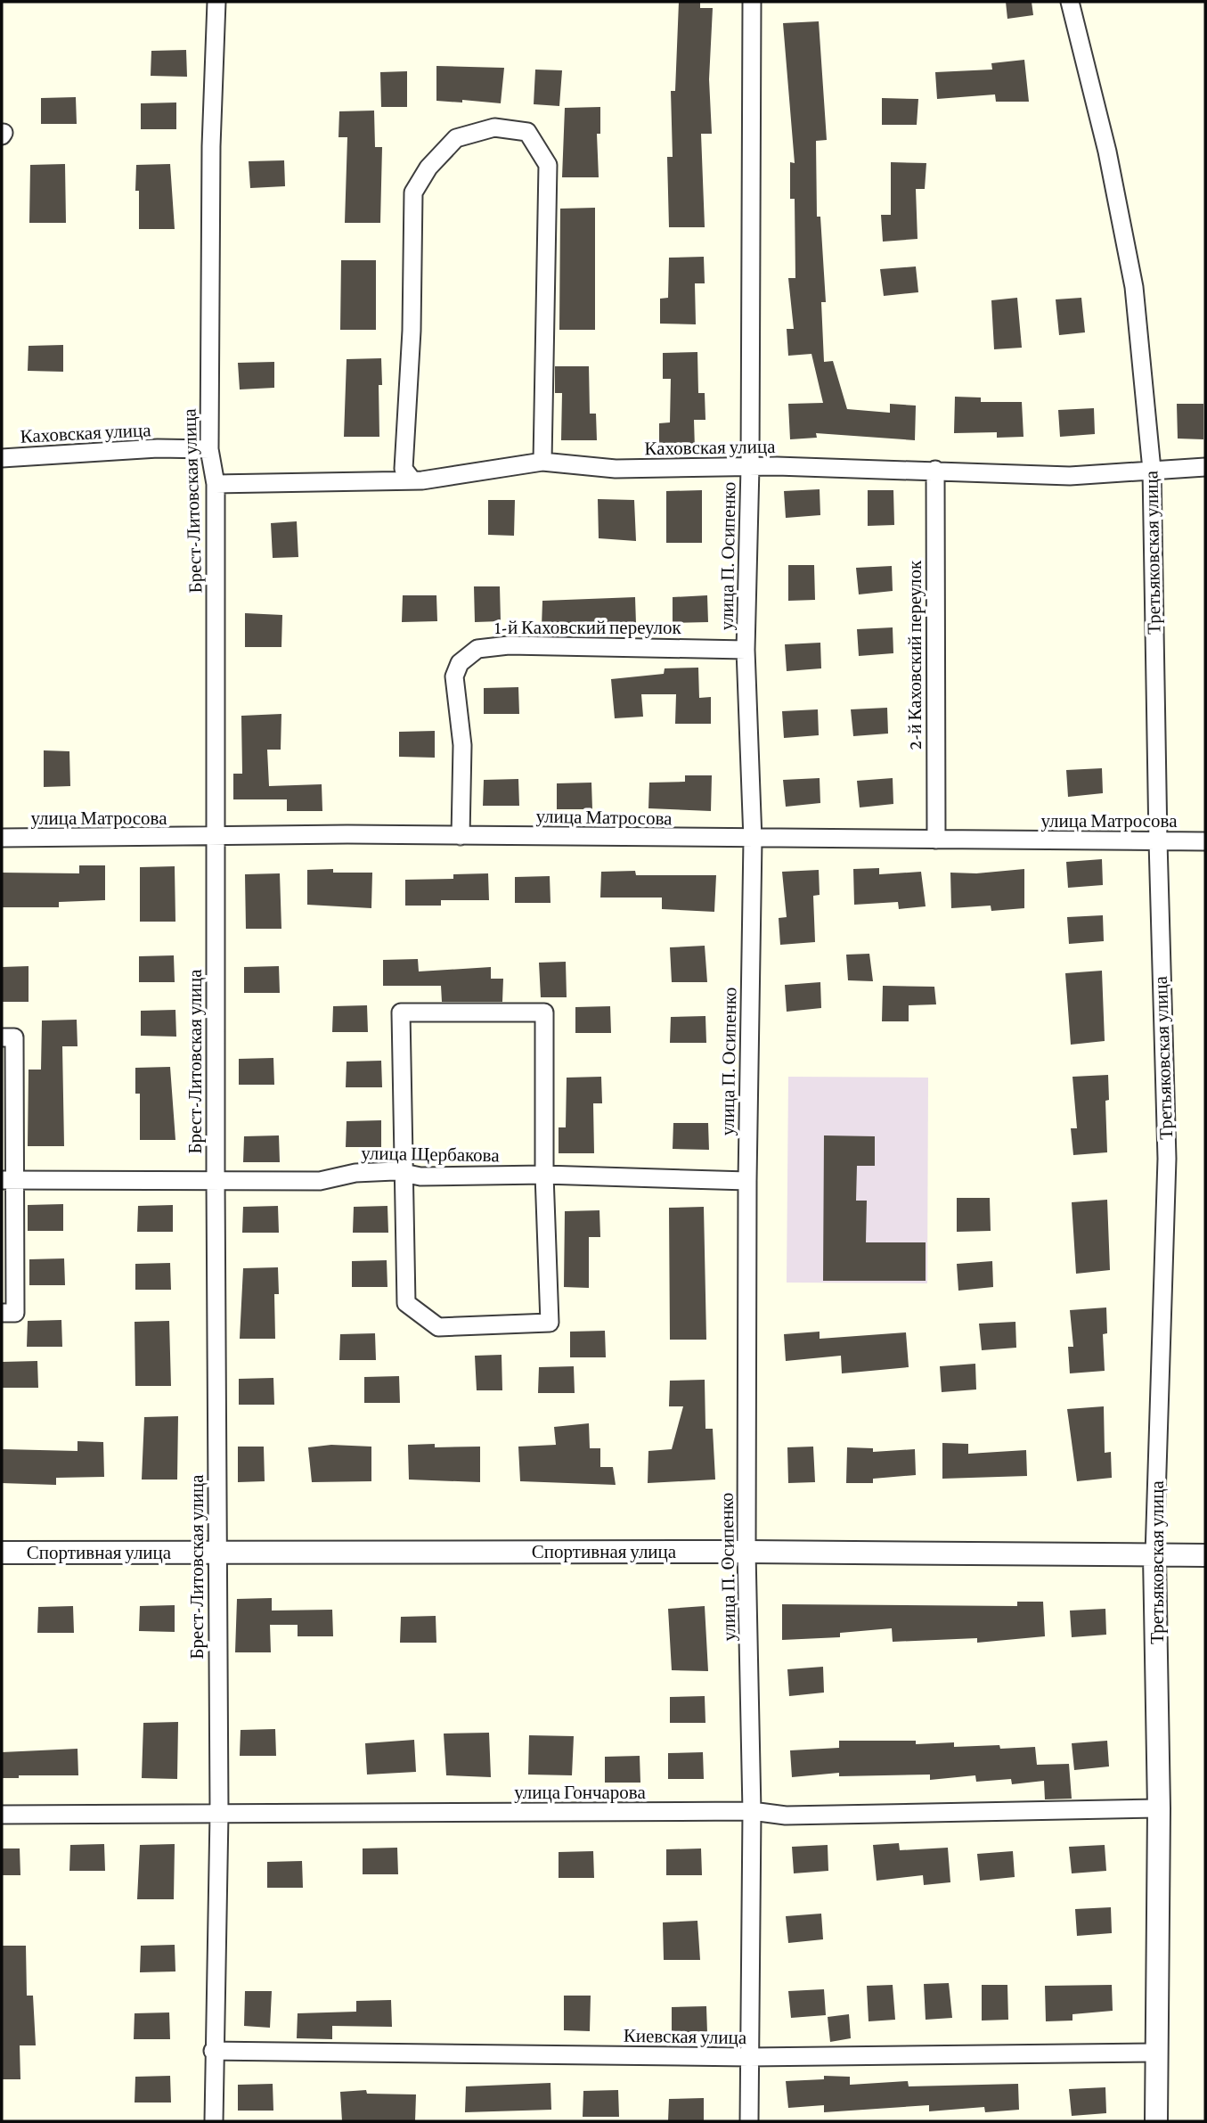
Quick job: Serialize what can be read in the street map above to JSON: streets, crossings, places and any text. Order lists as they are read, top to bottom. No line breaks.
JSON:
{"streets":{"street":["Каховская улица","Брест-Литовская улица","Третьяковская улица","улица П. Осипенко","1-й Каховский переулок","2-й Каховский переулок","улица Матросова","улица Щербакова","Спортивная улица","улица Гончарова","Киевская улица"]},"crossings":[["Каховская улица","Брест-Литовская улица"],["Каховская улица","Третьяковская улица"],["Каховская улица","улица П. Осипенко"],["Каховская улица","2-й Каховский переулок"],["Брест-Литовская улица","улица Матросова"],["Брест-Литовская улица","улица Щербакова"],["Брест-Литовская улица","Спортивная улица"],["Брест-Литовская улица","улица Гончарова"],["Брест-Литовская улица","Киевская улица"],["Третьяковская улица","улица Матросова"],["Третьяковская улица","Спортивная улица"],["Третьяковская улица","улица Гончарова"],["Третьяковская улица","Киевская улица"],["улица П. Осипенко","1-й Каховский переулок"],["улица П. Осипенко","улица Матросова"],["улица П. Осипенко","улица Щербакова"],["улица П. Осипенко","Спортивная улица"],["улица П. Осипенко","улица Гончарова"],["улица П. Осипенко","Киевская улица"],["1-й Каховский переулок","улица Матросова"],["2-й Каховский переулок","улица Матросова"]]}
